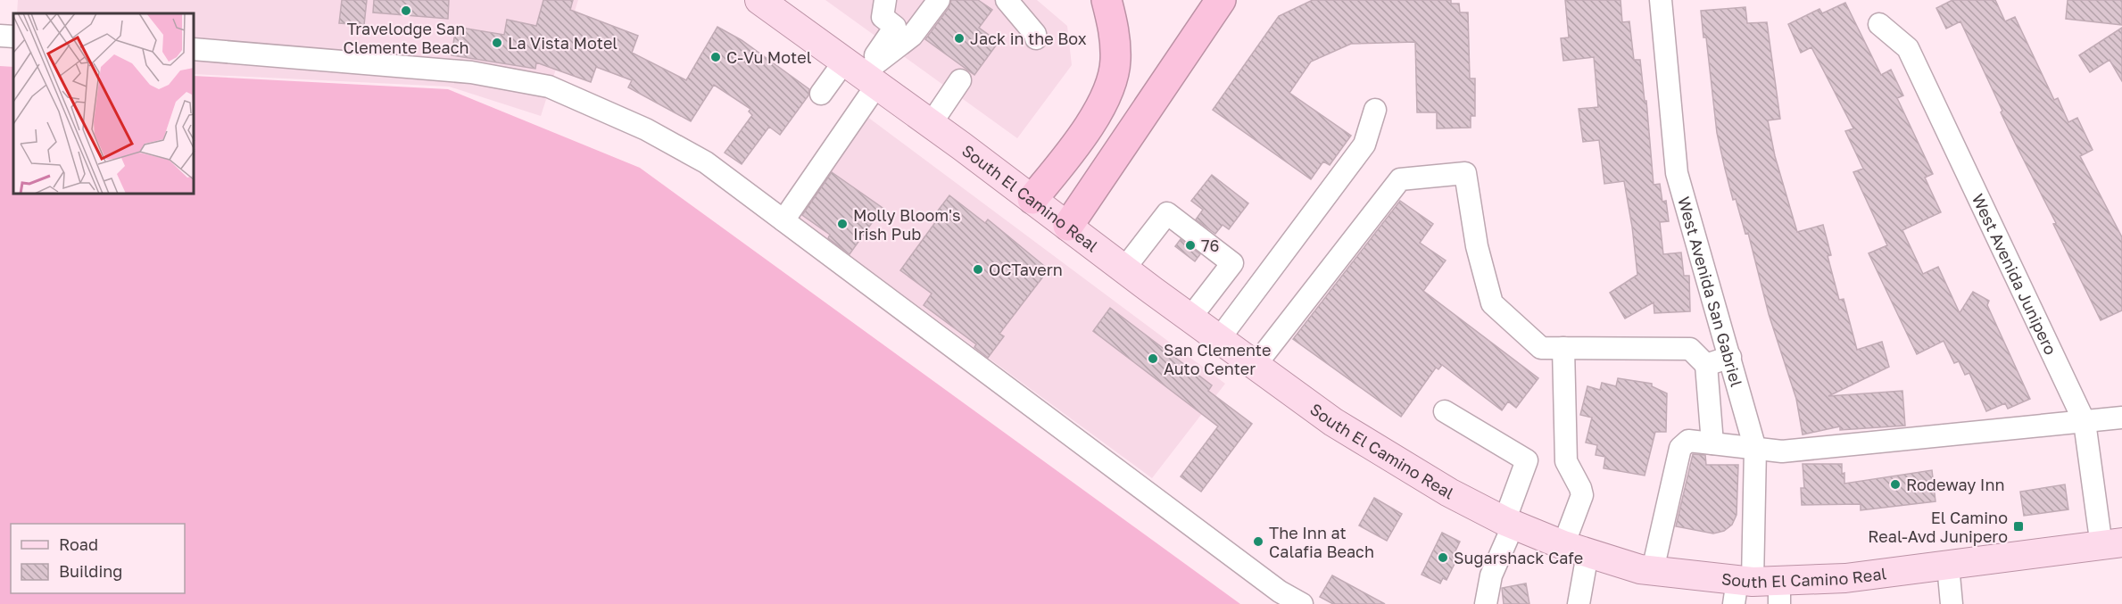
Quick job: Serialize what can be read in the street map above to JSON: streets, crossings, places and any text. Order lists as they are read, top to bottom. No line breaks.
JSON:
{"streets":{"main road":["South El Camino Real"],"street":["West Avenida Junipero","West Avenida San Gabriel"]},"crossings":[["South El Camino Real","West Avenida Junipero"],["South El Camino Real","West Avenida San Gabriel"]],"places":{"other":["Travelodge San Clemente Beach","Jack in the Box","La Vista Motel","C-Vu Motel","Molly Bloom's Irish Pub","76","OCTavern","San Clemente Auto Center","Rodeway Inn","The Inn at Calafia Beach","Sugarshack Cafe"],"transit":["El Camino Real-Avd Junipero"]},"legend":["Road","Building"]}
